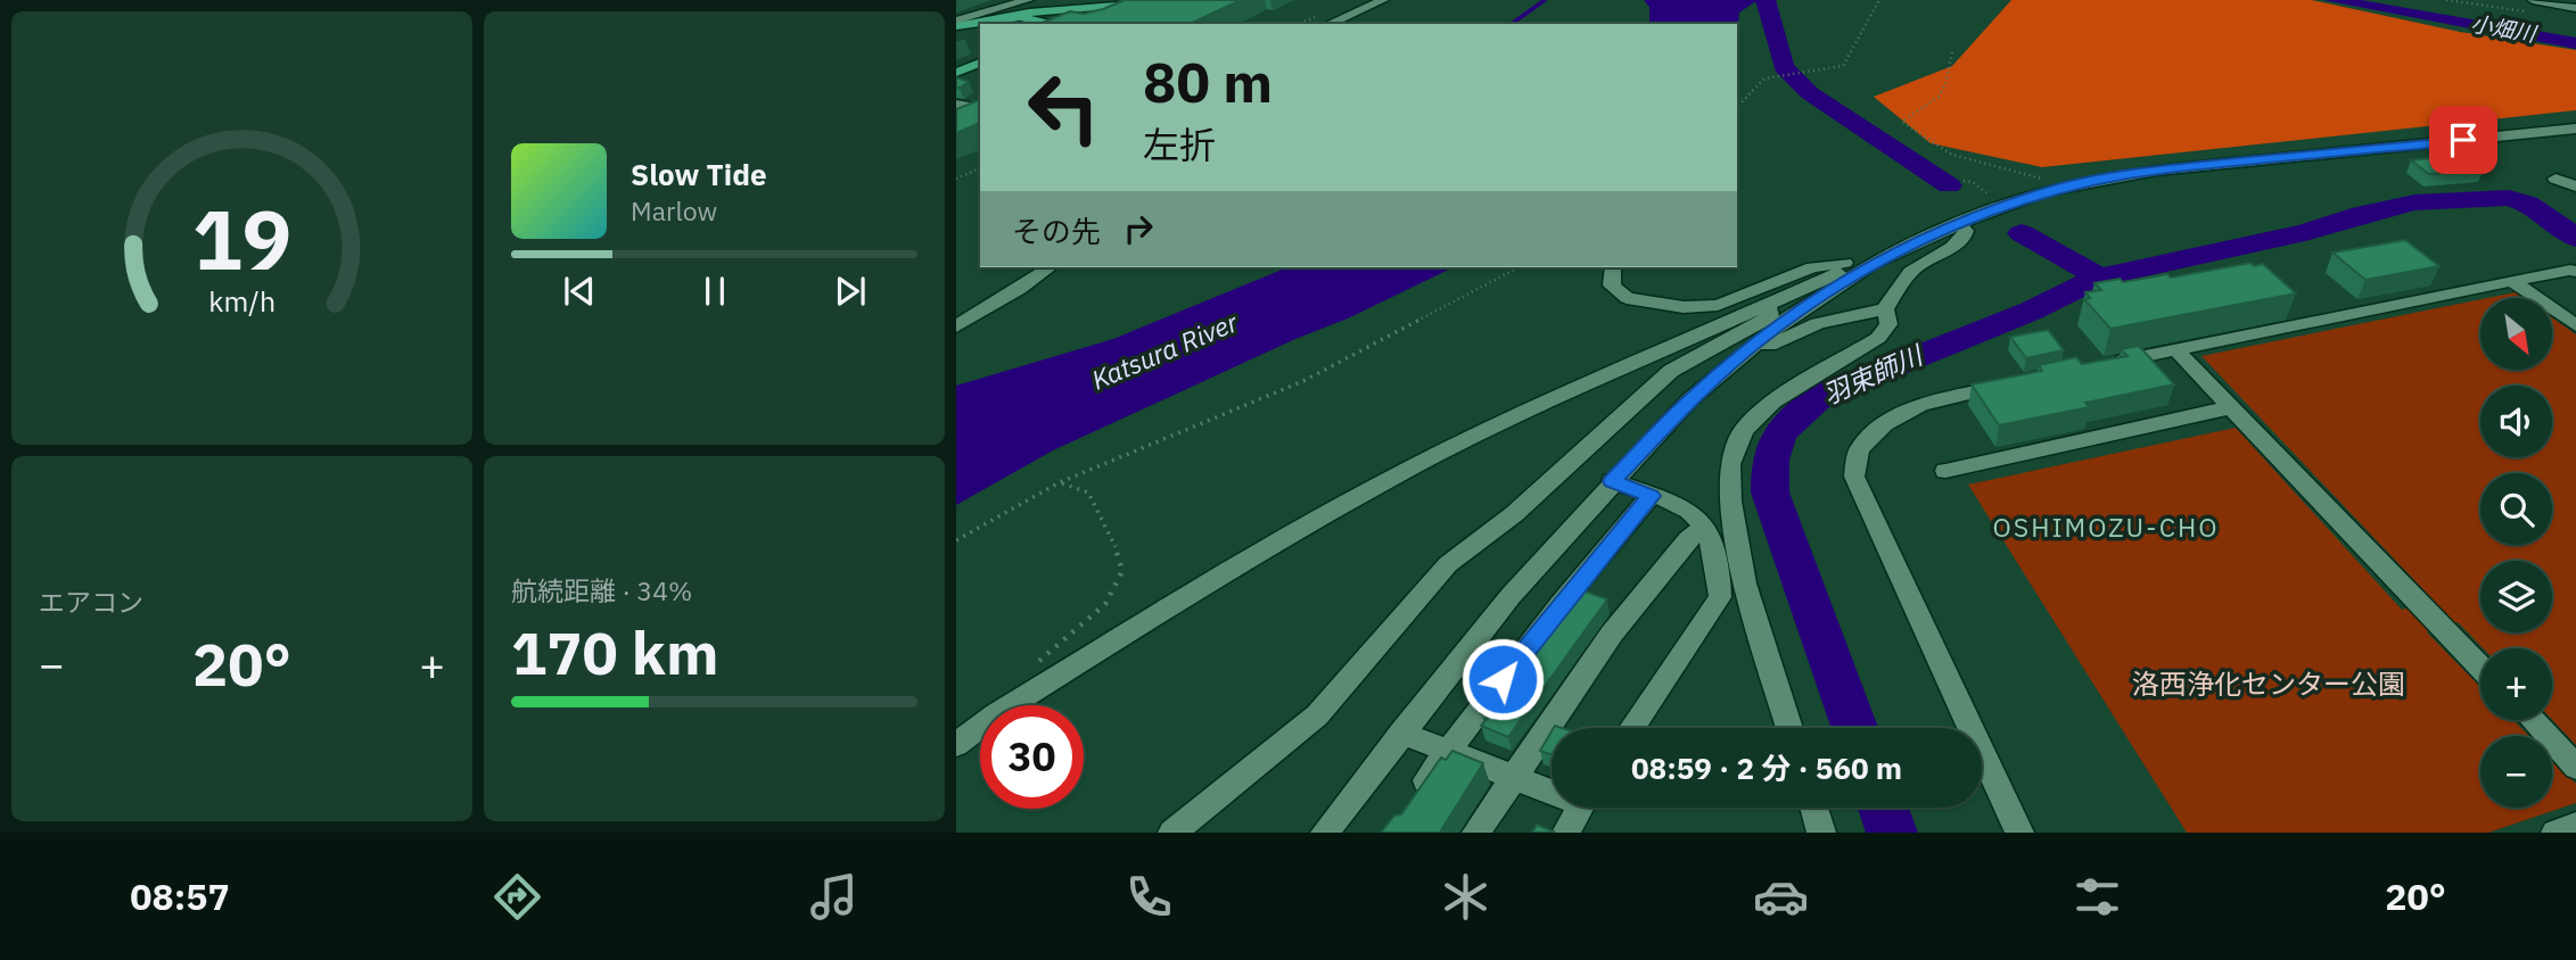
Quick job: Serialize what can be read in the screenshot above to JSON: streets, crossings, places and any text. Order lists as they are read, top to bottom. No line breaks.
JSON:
{"districts":["OSHIMOZU-CHO"],"water":["小畑川","Katsura River","羽束師川"],"parks":["洛西浄化センター公園"],"north":"bottom right","page":{"turn":["80 m","左折"],"song":["Slow Tide","Marlow"],"then":"その先","map_buttons":["+","−"],"tile":["エアコン",["航続距離 · 34%","170 km"]],"heat":["−","20°","+"],"limit":"30","trip":"08:59 · 2 分 · 560 m","tabs":["08:57","20°"],"gauge":["19","km/h"]}}
